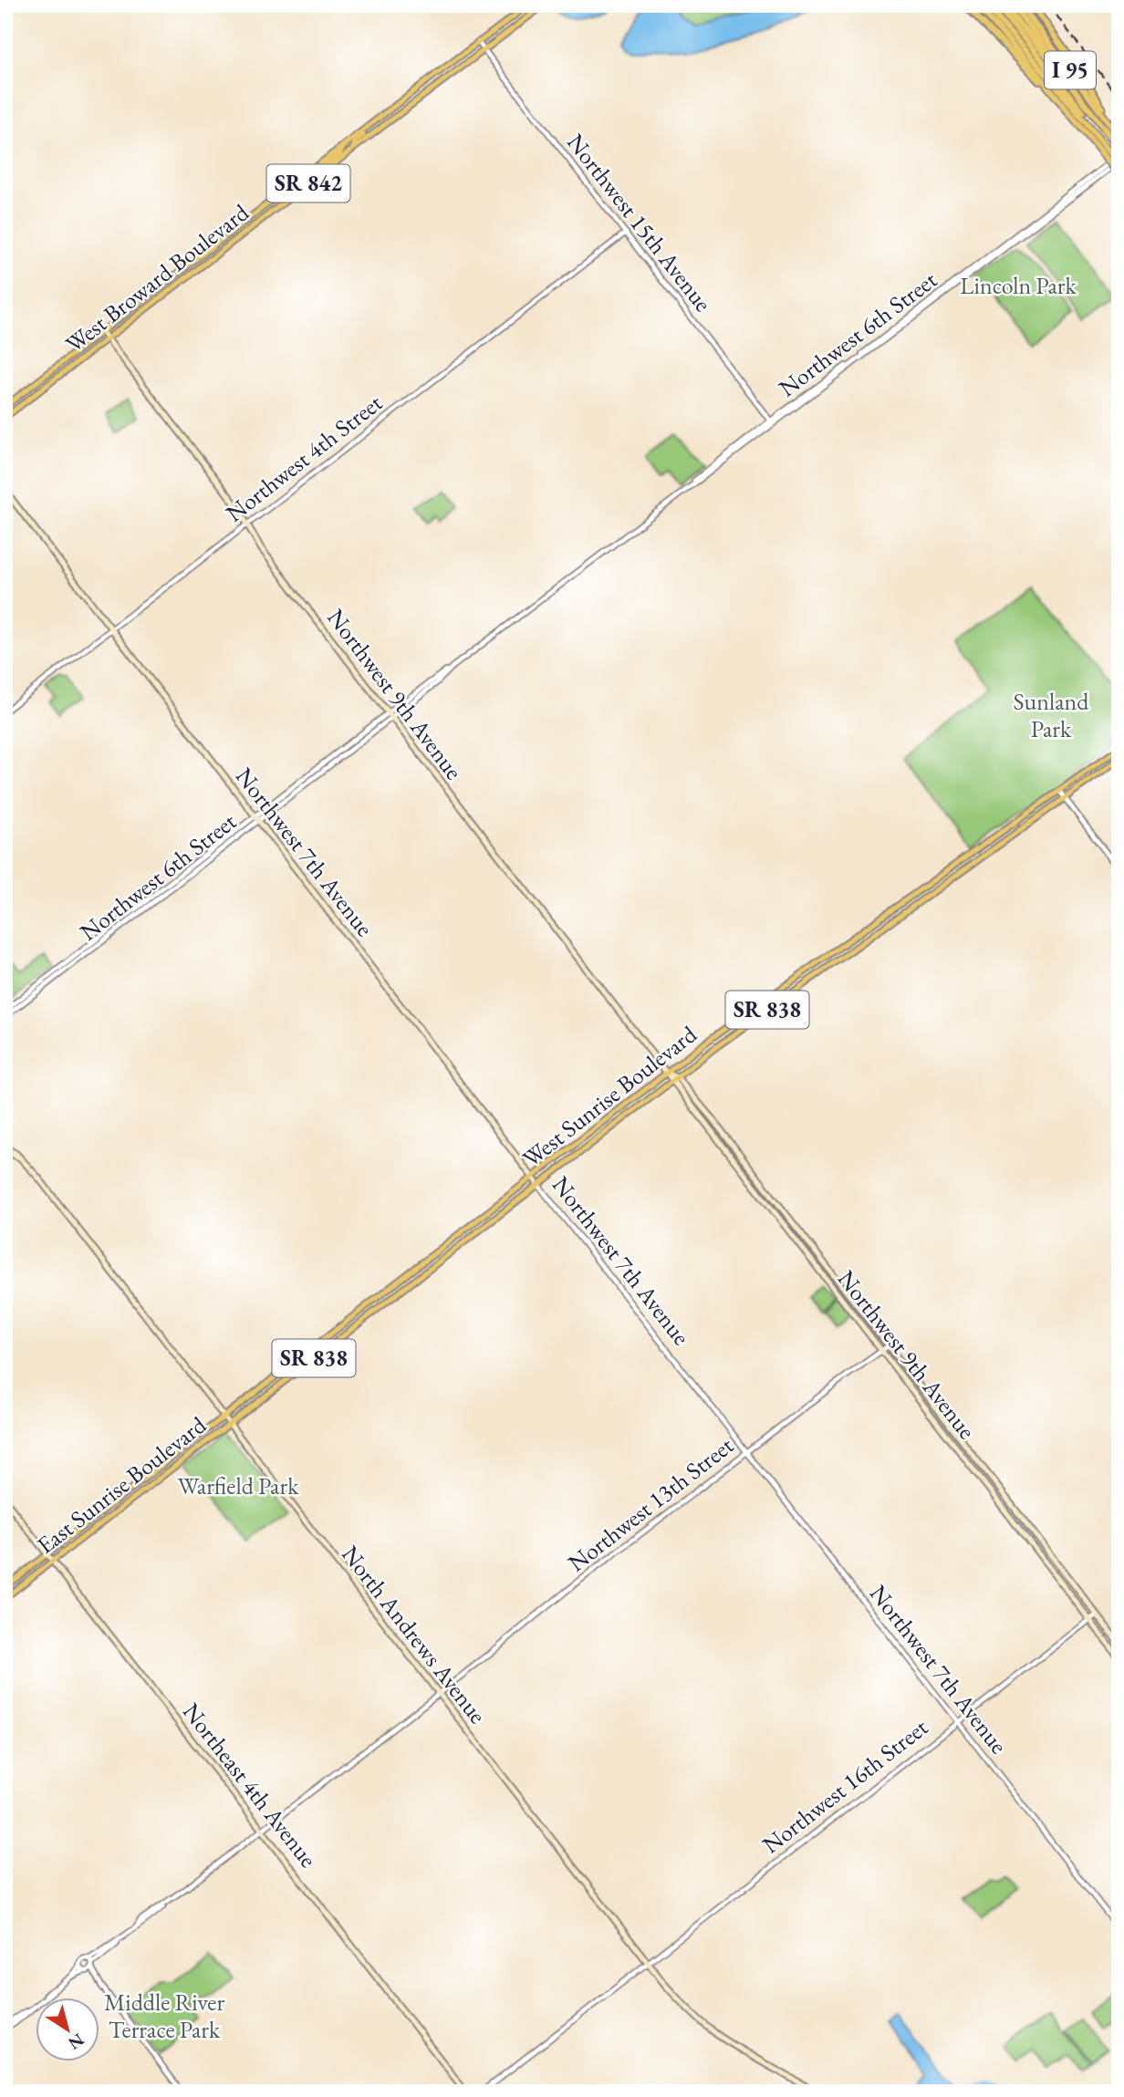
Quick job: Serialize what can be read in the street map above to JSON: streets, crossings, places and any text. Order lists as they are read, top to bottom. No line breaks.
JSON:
{"streets":{"highway":["I 95"],"main road":["SR 842","West Broward Boulevard","Northwest 9th Avenue","Northwest 7th Avenue","SR 838","West Sunrise Boulevard","East Sunrise Boulevard","North Andrews Avenue","Northeast 4th Avenue"],"street":["Northwest 15th Avenue","Northwest 6th Street","Northwest 4th Street","Northwest 13th Street","Northwest 16th Street"]},"crossings":[["Northwest 15th Avenue","West Broward Boulevard"],["Northwest 15th Avenue","Northwest 6th Street"],["Northwest 15th Avenue","Northwest 4th Street"],["West Broward Boulevard","Northwest 9th Avenue"],["Northwest 6th Street","Northwest 9th Avenue"],["Northwest 6th Street","Northwest 7th Avenue"],["Northwest 4th Street","Northwest 9th Avenue"],["Northwest 4th Street","Northwest 7th Avenue"],["Northwest 9th Avenue","West Sunrise Boulevard"],["Northwest 9th Avenue","Northwest 13th Street"],["Northwest 9th Avenue","Northwest 16th Street"],["Northwest 7th Avenue","West Sunrise Boulevard"],["Northwest 7th Avenue","Northwest 13th Street"],["Northwest 7th Avenue","Northwest 16th Street"],["West Sunrise Boulevard","East Sunrise Boulevard"],["West Sunrise Boulevard","North Andrews Avenue"],["East Sunrise Boulevard","North Andrews Avenue"],["East Sunrise Boulevard","Northeast 4th Avenue"],["Northwest 13th Street","North Andrews Avenue"],["Northwest 13th Street","Northeast 4th Avenue"],["North Andrews Avenue","Northwest 16th Street"]],"parks":["Lincoln Park","Sunland Park","Warfield Park","Middle River Terrace Park"],"north":"bottom right"}
